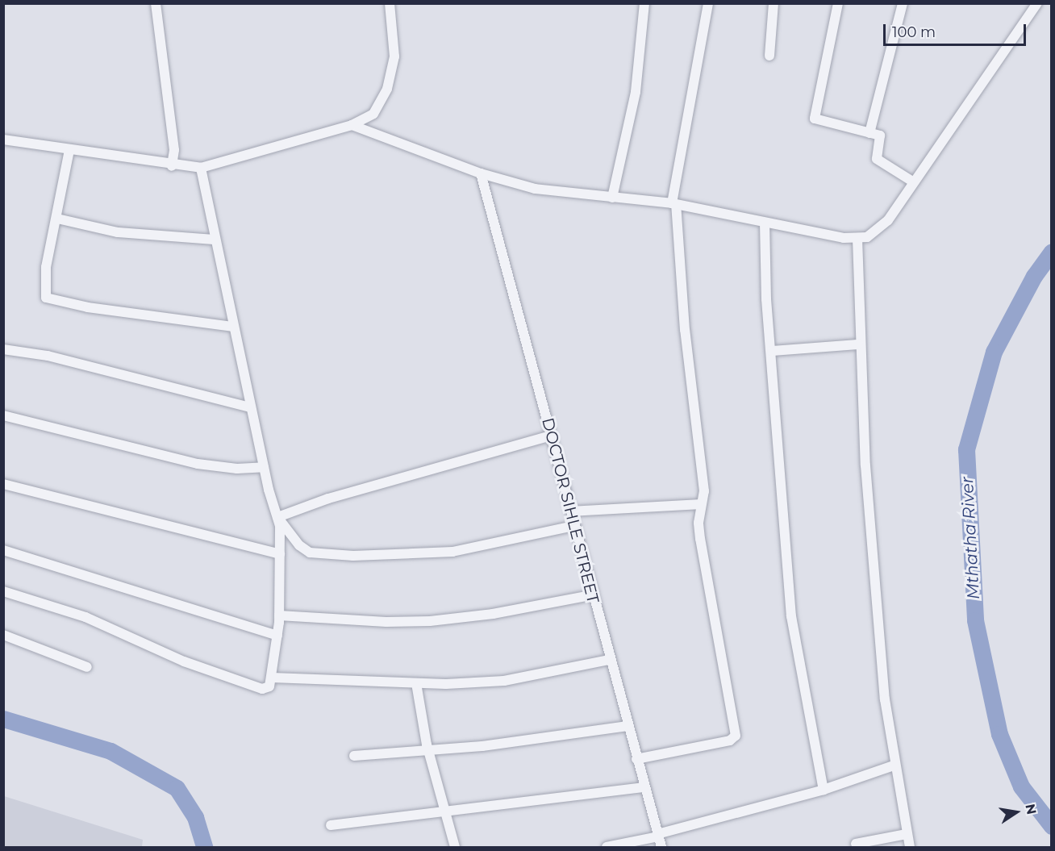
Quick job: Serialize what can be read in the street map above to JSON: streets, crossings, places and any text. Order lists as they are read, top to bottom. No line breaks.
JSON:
{"streets":{"street":["DOCTOR SIHLE STREET"]},"water":["Mthatha River"],"scale_bar":"100 m","north":"right"}
